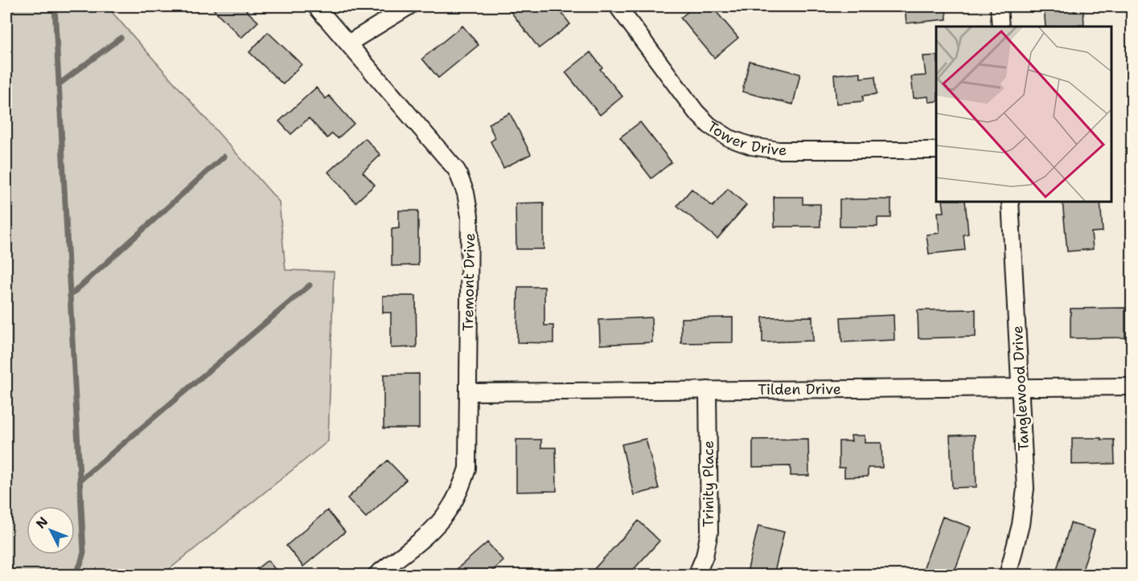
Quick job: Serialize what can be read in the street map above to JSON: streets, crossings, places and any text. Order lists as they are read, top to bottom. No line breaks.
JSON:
{"streets":{"street":["Tower Drive","Tremont Drive","Tanglewood Drive","Tilden Drive","Trinity Place"]},"crossings":[["Tremont Drive","Tilden Drive"],["Tanglewood Drive","Tilden Drive"],["Tilden Drive","Trinity Place"]],"north":"top left"}
